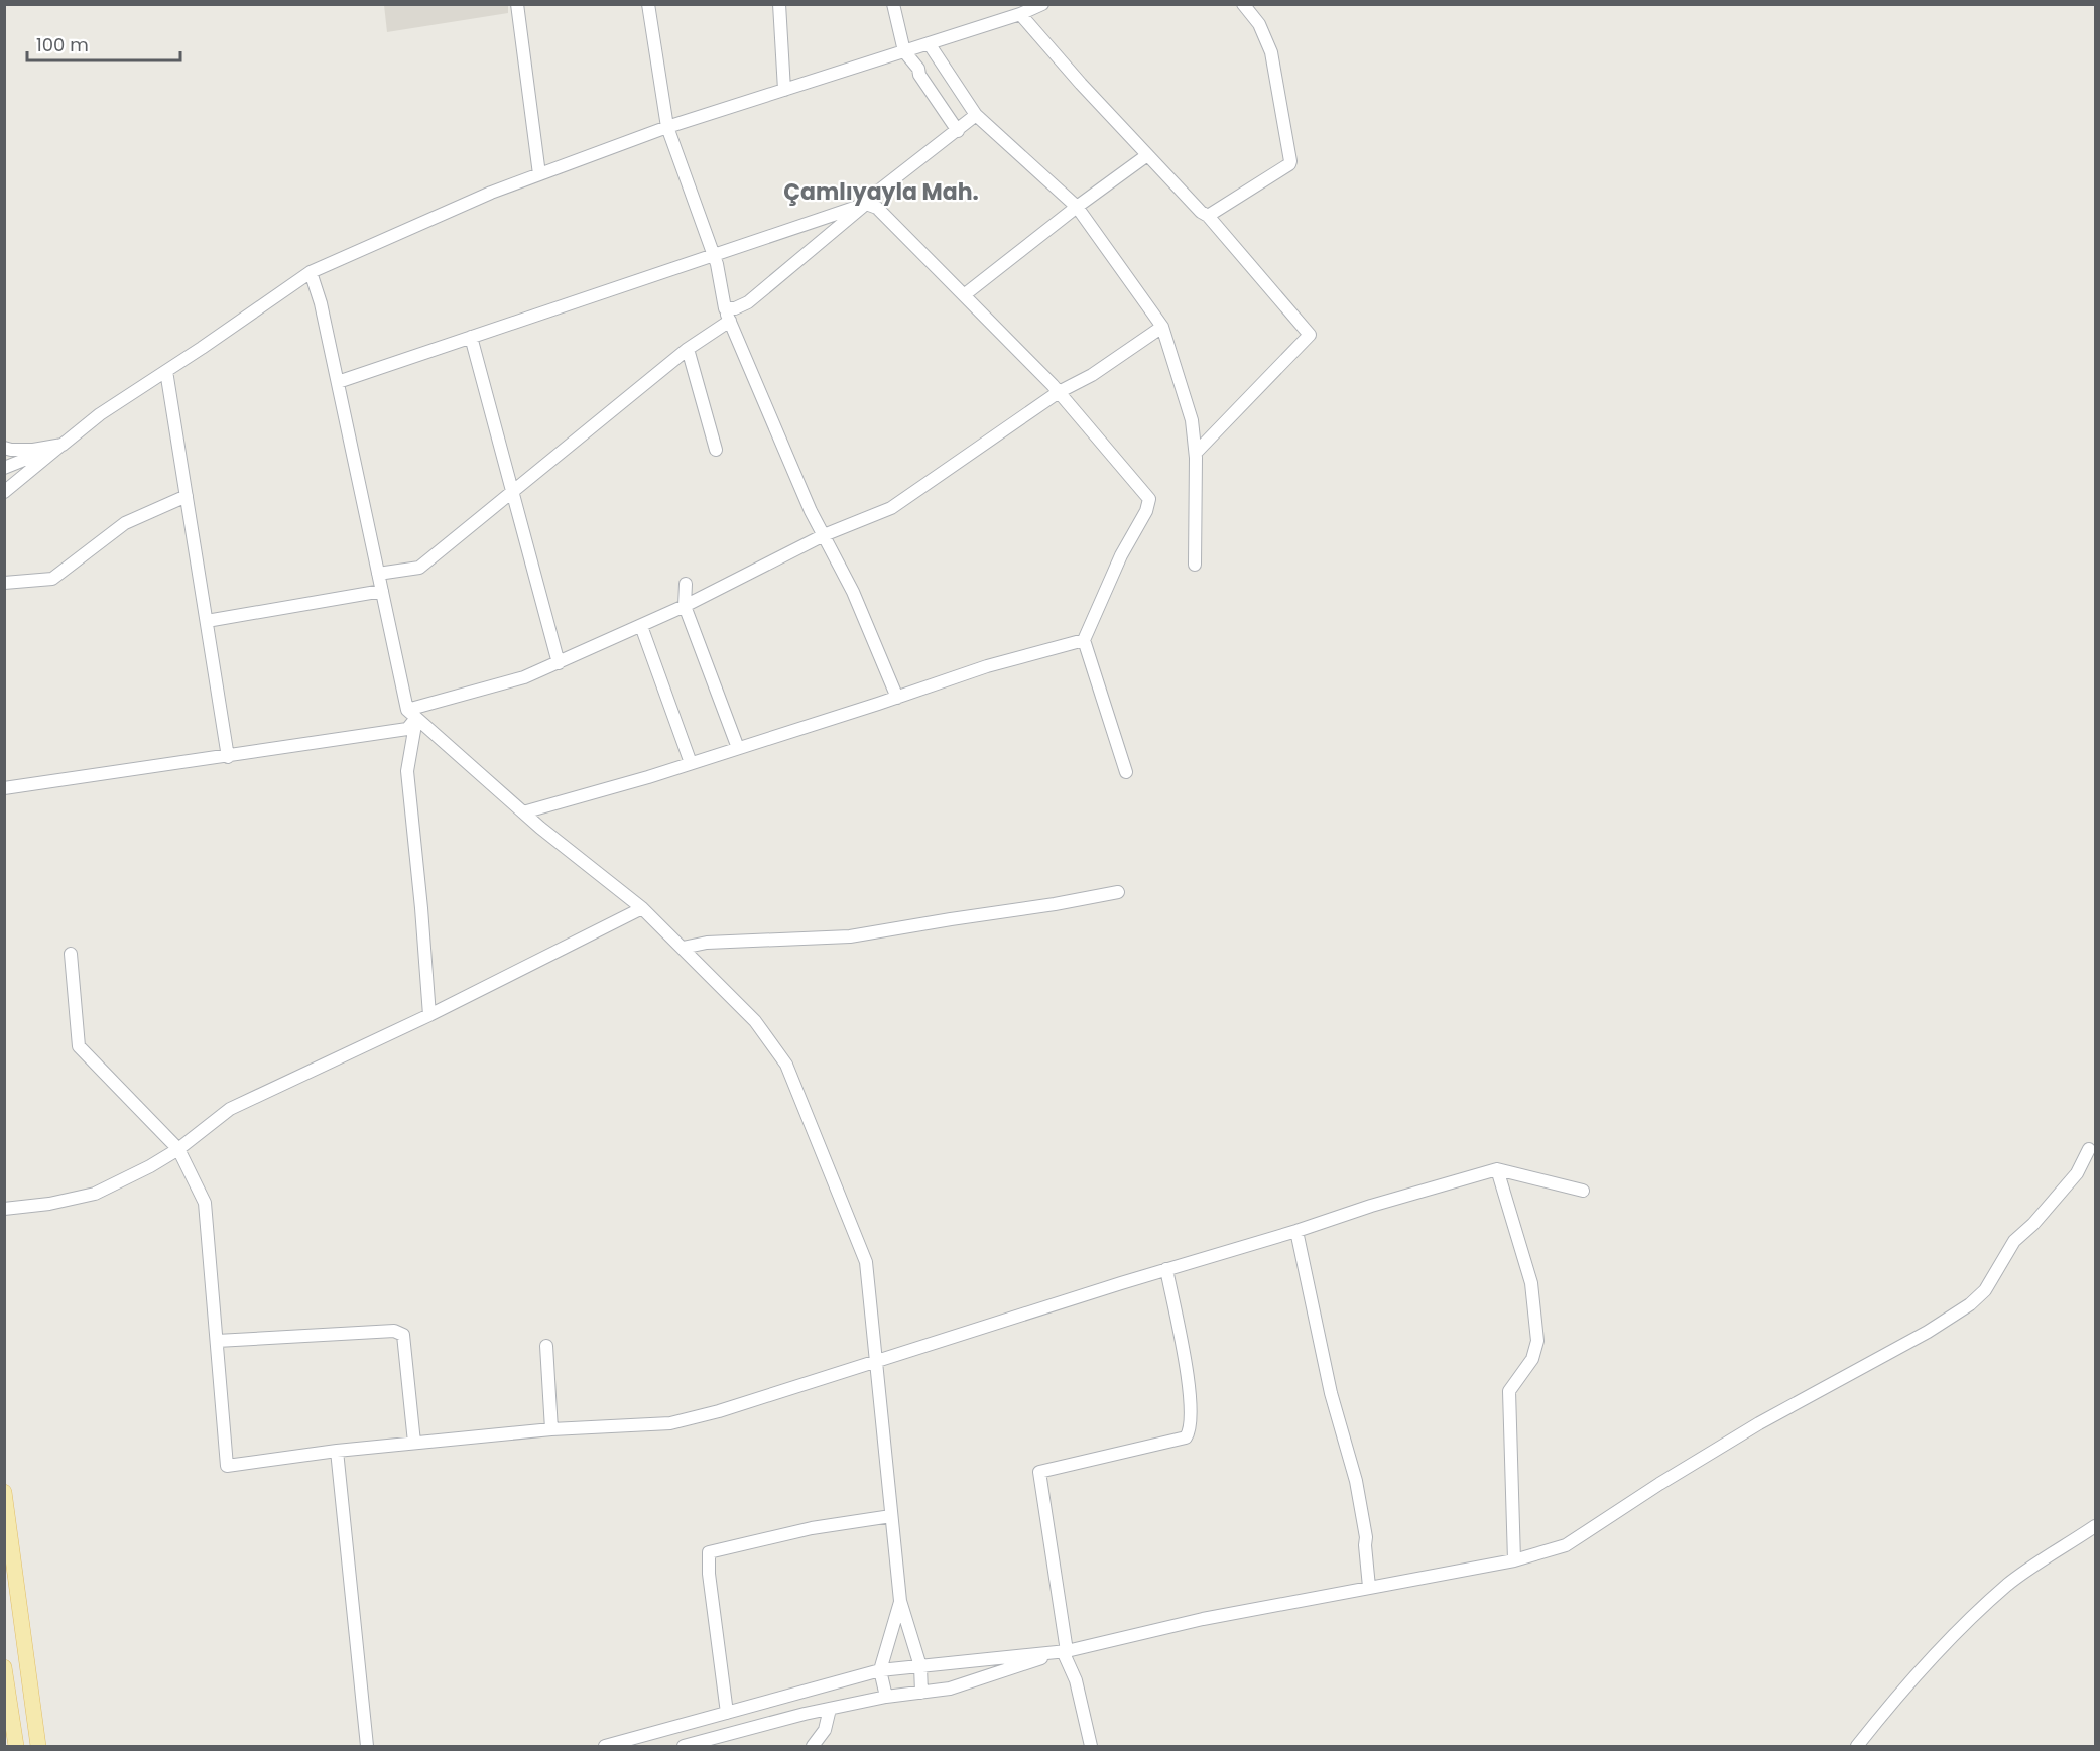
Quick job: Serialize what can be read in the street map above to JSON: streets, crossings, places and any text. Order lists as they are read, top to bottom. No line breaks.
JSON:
{"districts":["Çamlıyayla Mah."],"scale_bar":"100 m"}
